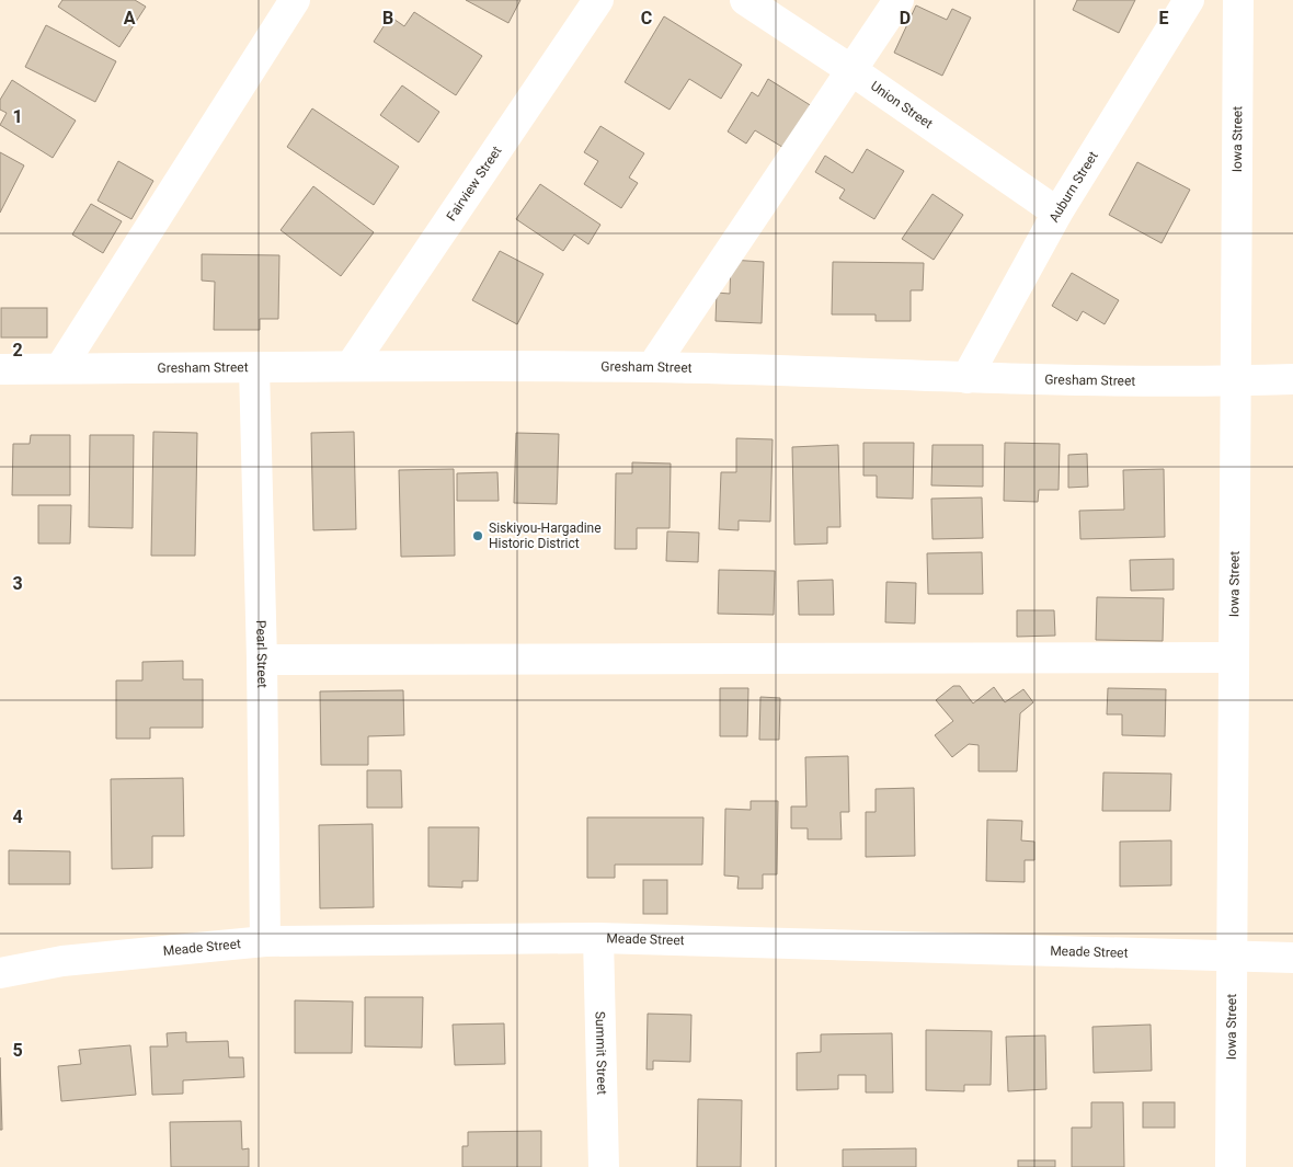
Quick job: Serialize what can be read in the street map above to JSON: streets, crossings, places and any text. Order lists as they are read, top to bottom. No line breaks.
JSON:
{"streets":{"street":["Union Street","Iowa Street","Fairview Street","Auburn Street","Gresham Street","Pearl Street","Meade Street","Summit Street"]},"crossings":[["Union Street","Auburn Street"],["Iowa Street","Gresham Street"],["Iowa Street","Meade Street"],["Fairview Street","Gresham Street"],["Auburn Street","Gresham Street"],["Gresham Street","Pearl Street"],["Pearl Street","Meade Street"],["Meade Street","Summit Street"]],"places":["Siskiyou-Hargadine Historic District"],"grid":{"columns":["A","B","C","D","E"],"rows":["1","2","3","4","5"]}}
